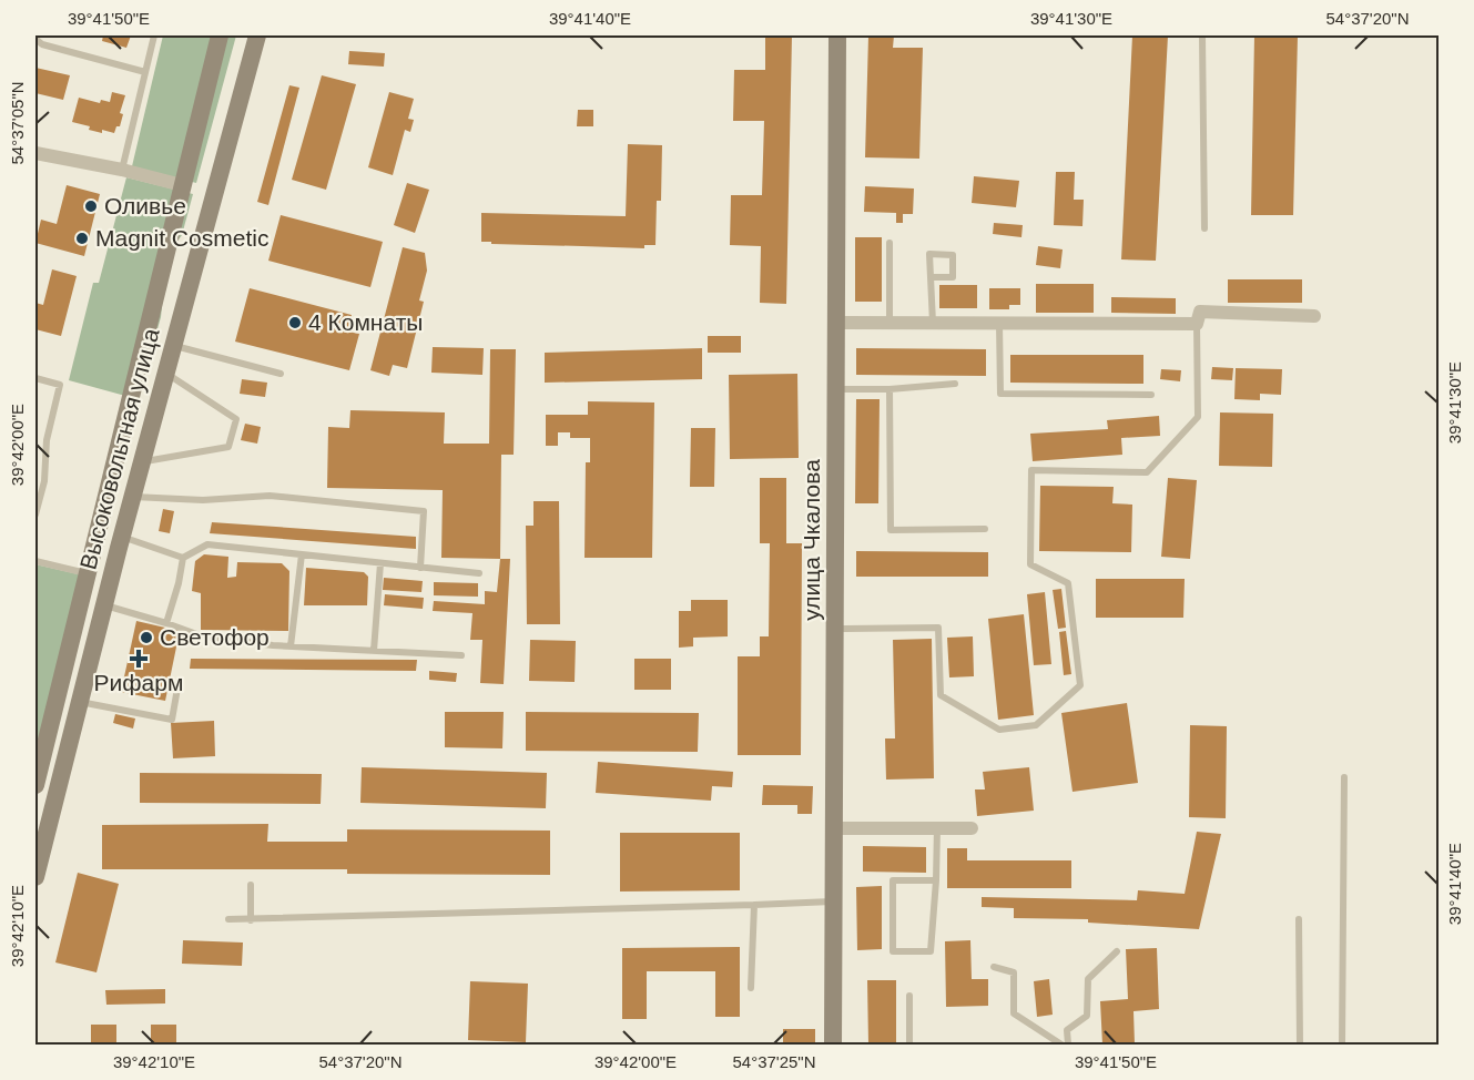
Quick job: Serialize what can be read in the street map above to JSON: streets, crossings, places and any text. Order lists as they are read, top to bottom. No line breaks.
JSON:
{"streets":{"street":["Высоковольтная улица","улица Чкалова"]},"places":{"other":["Оливье","Magnit Cosmetic","4 Комнаты","Светофор"],"health":["Рифарм"]},"coordinates":["39°41'50\"E","39°41'40\"E","39°41'30\"E","54°37'20\"N","54°37'05\"N","39°42'00\"E","39°42'10\"E","54°37'25\"N"]}
